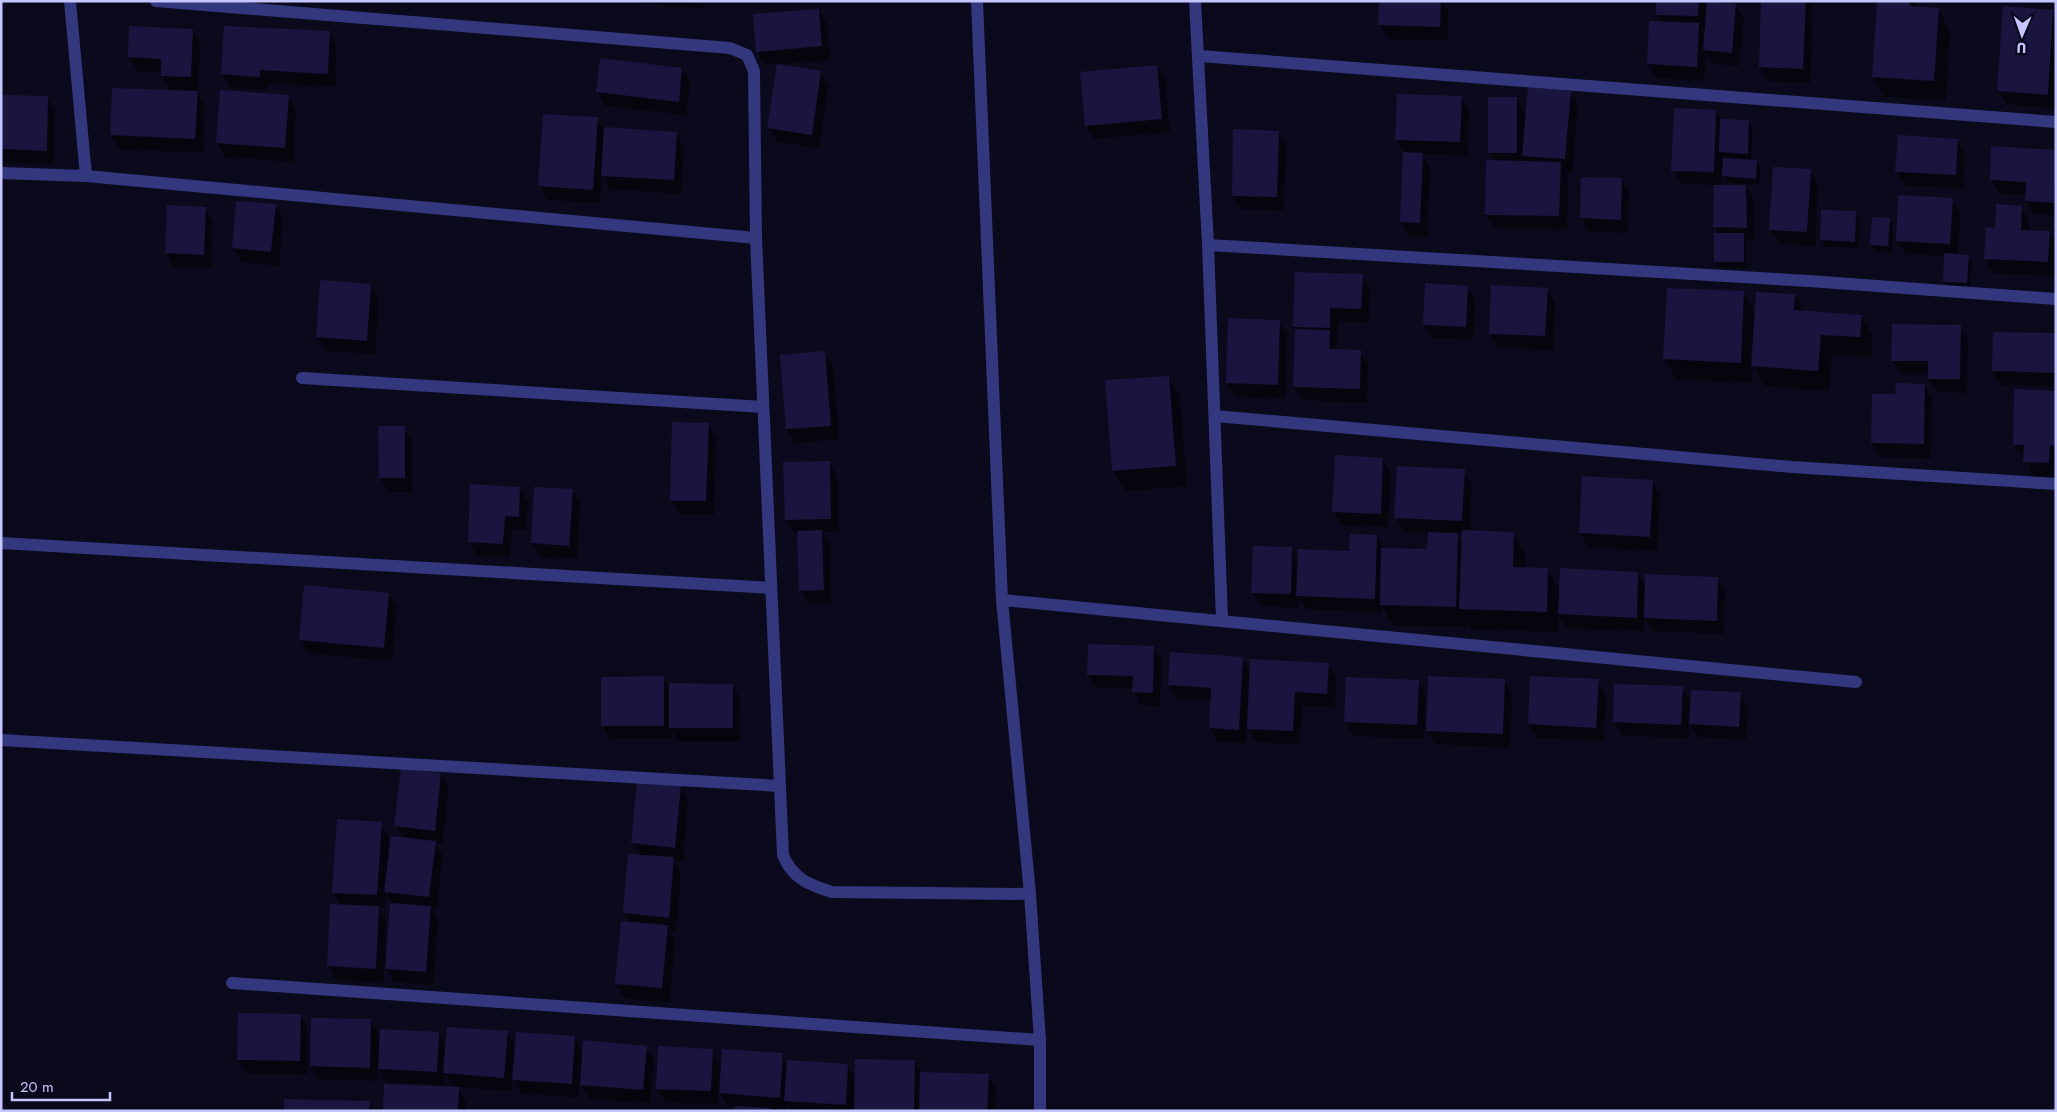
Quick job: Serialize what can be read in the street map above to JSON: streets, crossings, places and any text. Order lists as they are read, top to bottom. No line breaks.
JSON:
{"scale_bar":"20 m","north":"bottom"}
